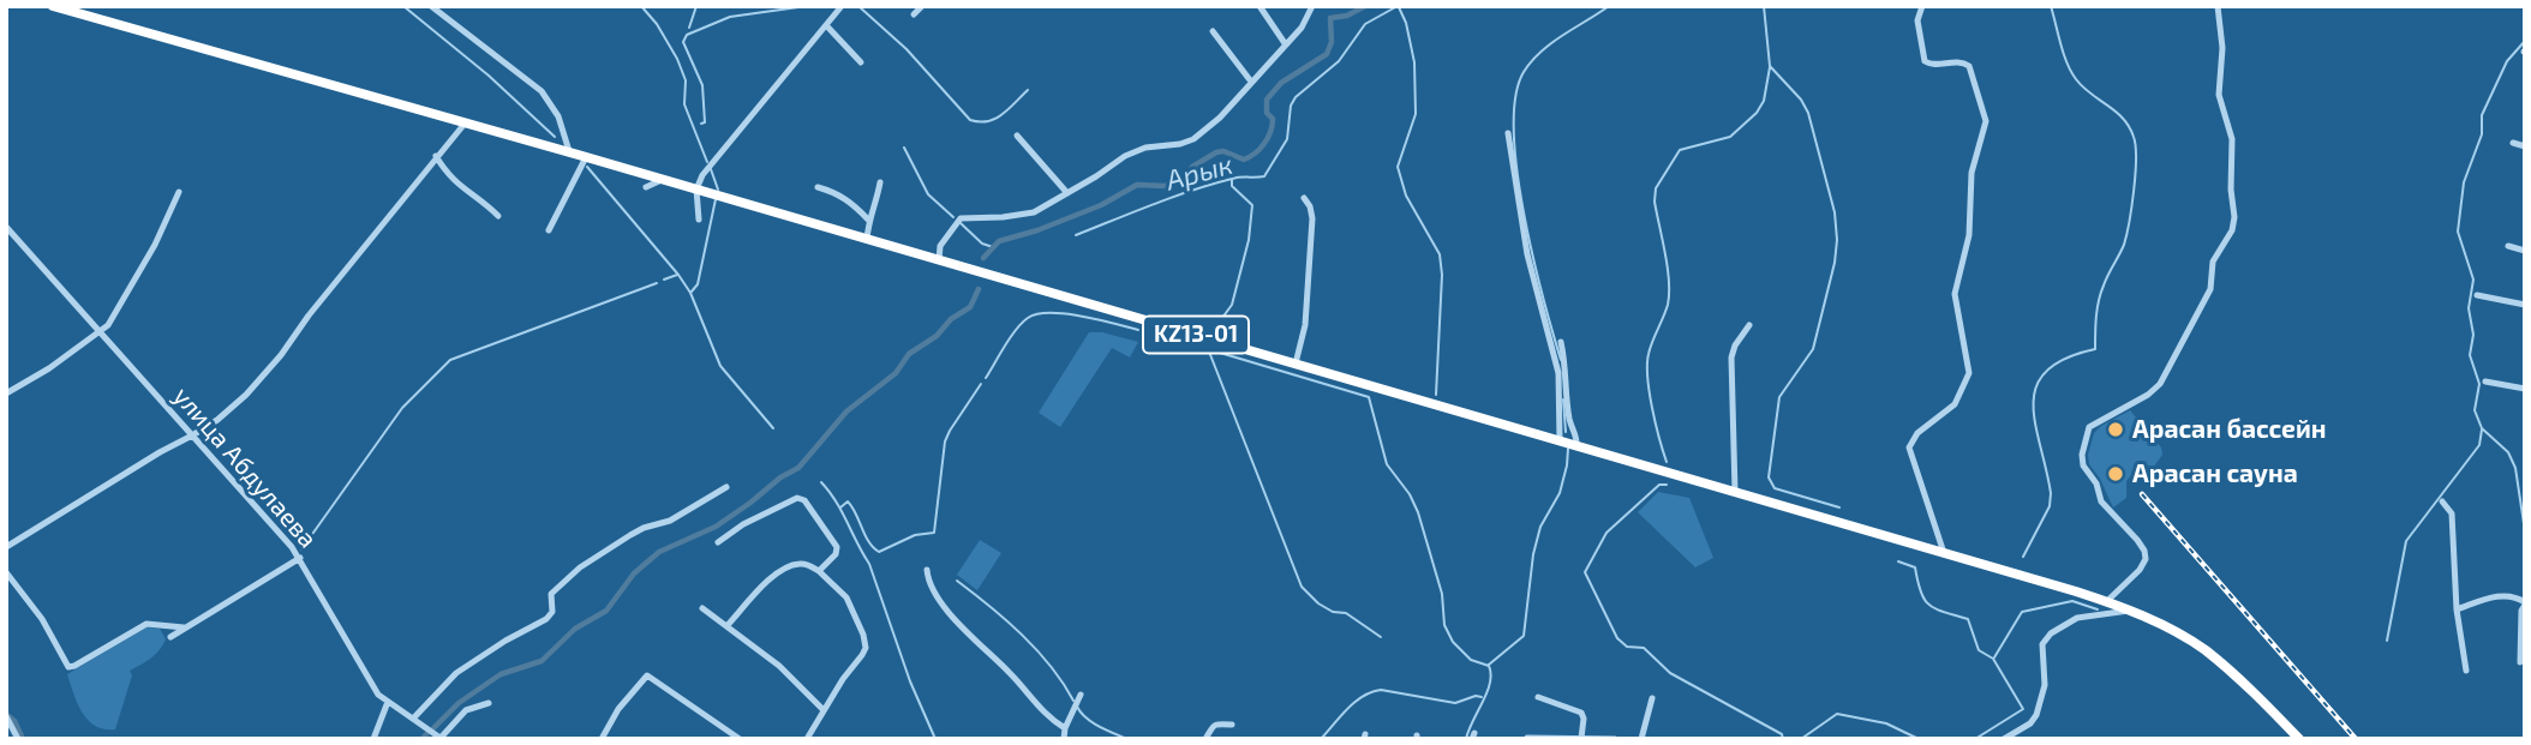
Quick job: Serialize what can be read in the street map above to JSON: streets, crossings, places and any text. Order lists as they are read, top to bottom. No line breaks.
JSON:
{"streets":{"highway":["KZ13-01"],"street":["улица Абдулаева"]},"water":["Арык"],"places":["Арасан бассейн","Арасан сауна"]}
